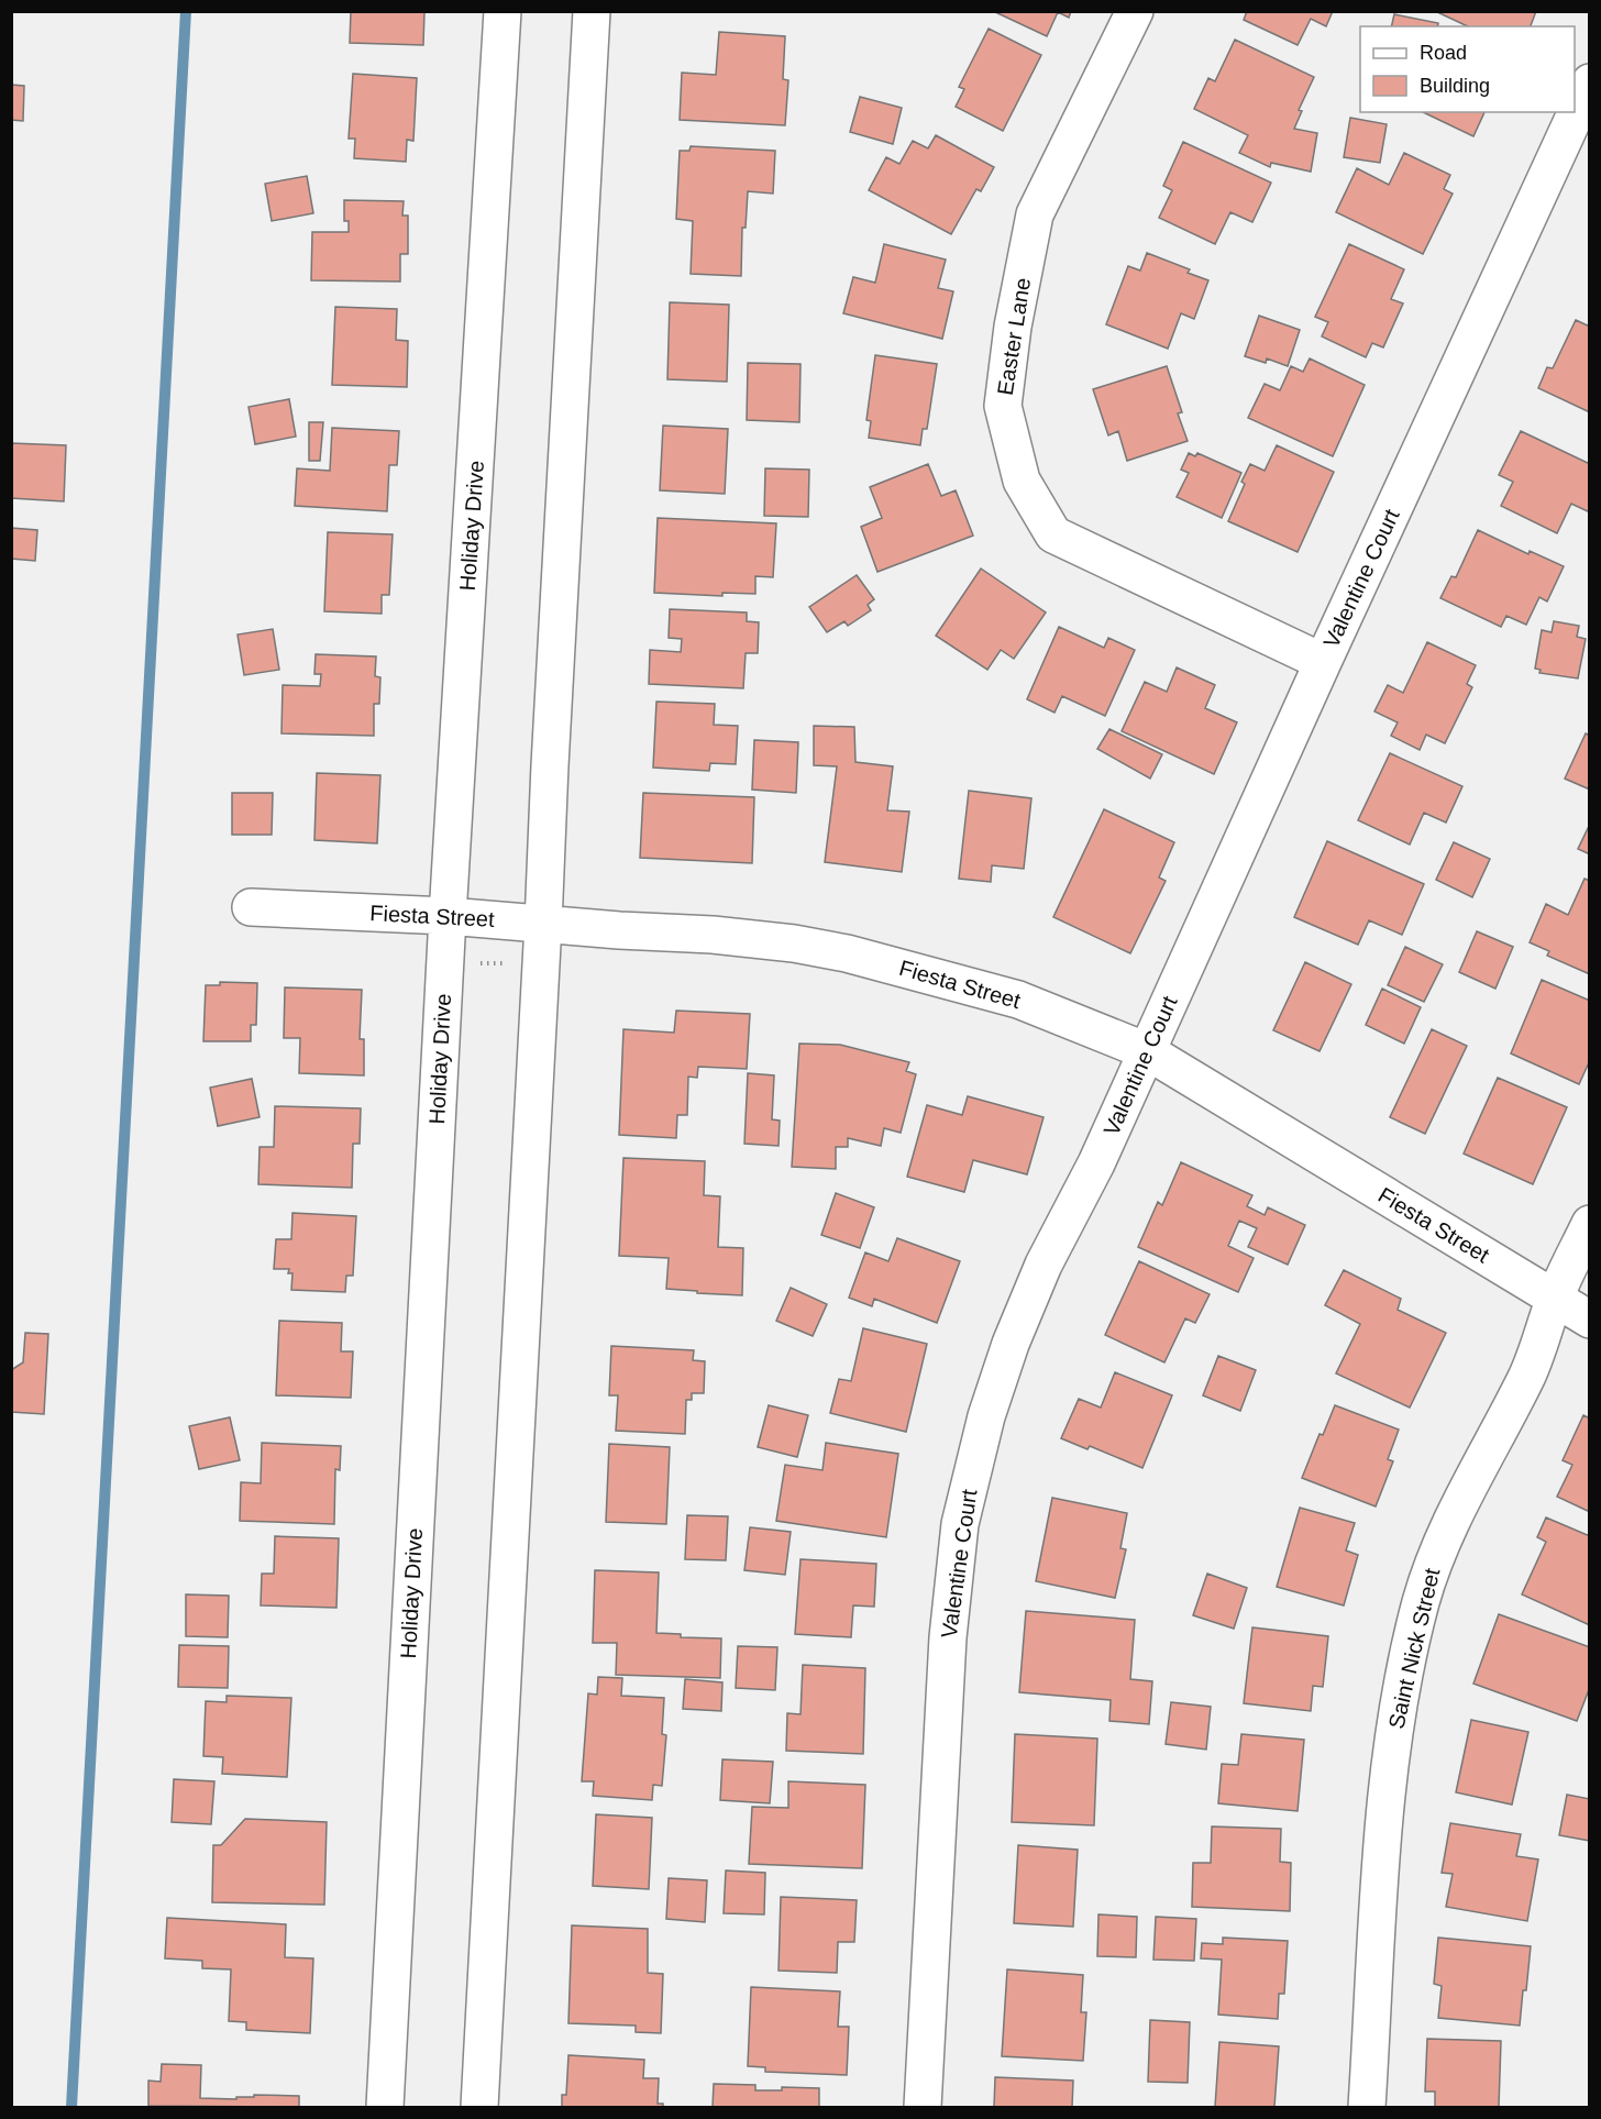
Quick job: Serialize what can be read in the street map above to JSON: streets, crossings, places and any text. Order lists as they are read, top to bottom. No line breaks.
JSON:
{"streets":{"street":["Easter Lane","Holiday Drive","Valentine Court","Fiesta Street","Saint Nick Street"]},"crossings":[["Easter Lane","Valentine Court"],["Holiday Drive","Fiesta Street"],["Valentine Court","Fiesta Street"],["Fiesta Street","Saint Nick Street"]],"legend":["Road","Building"]}
